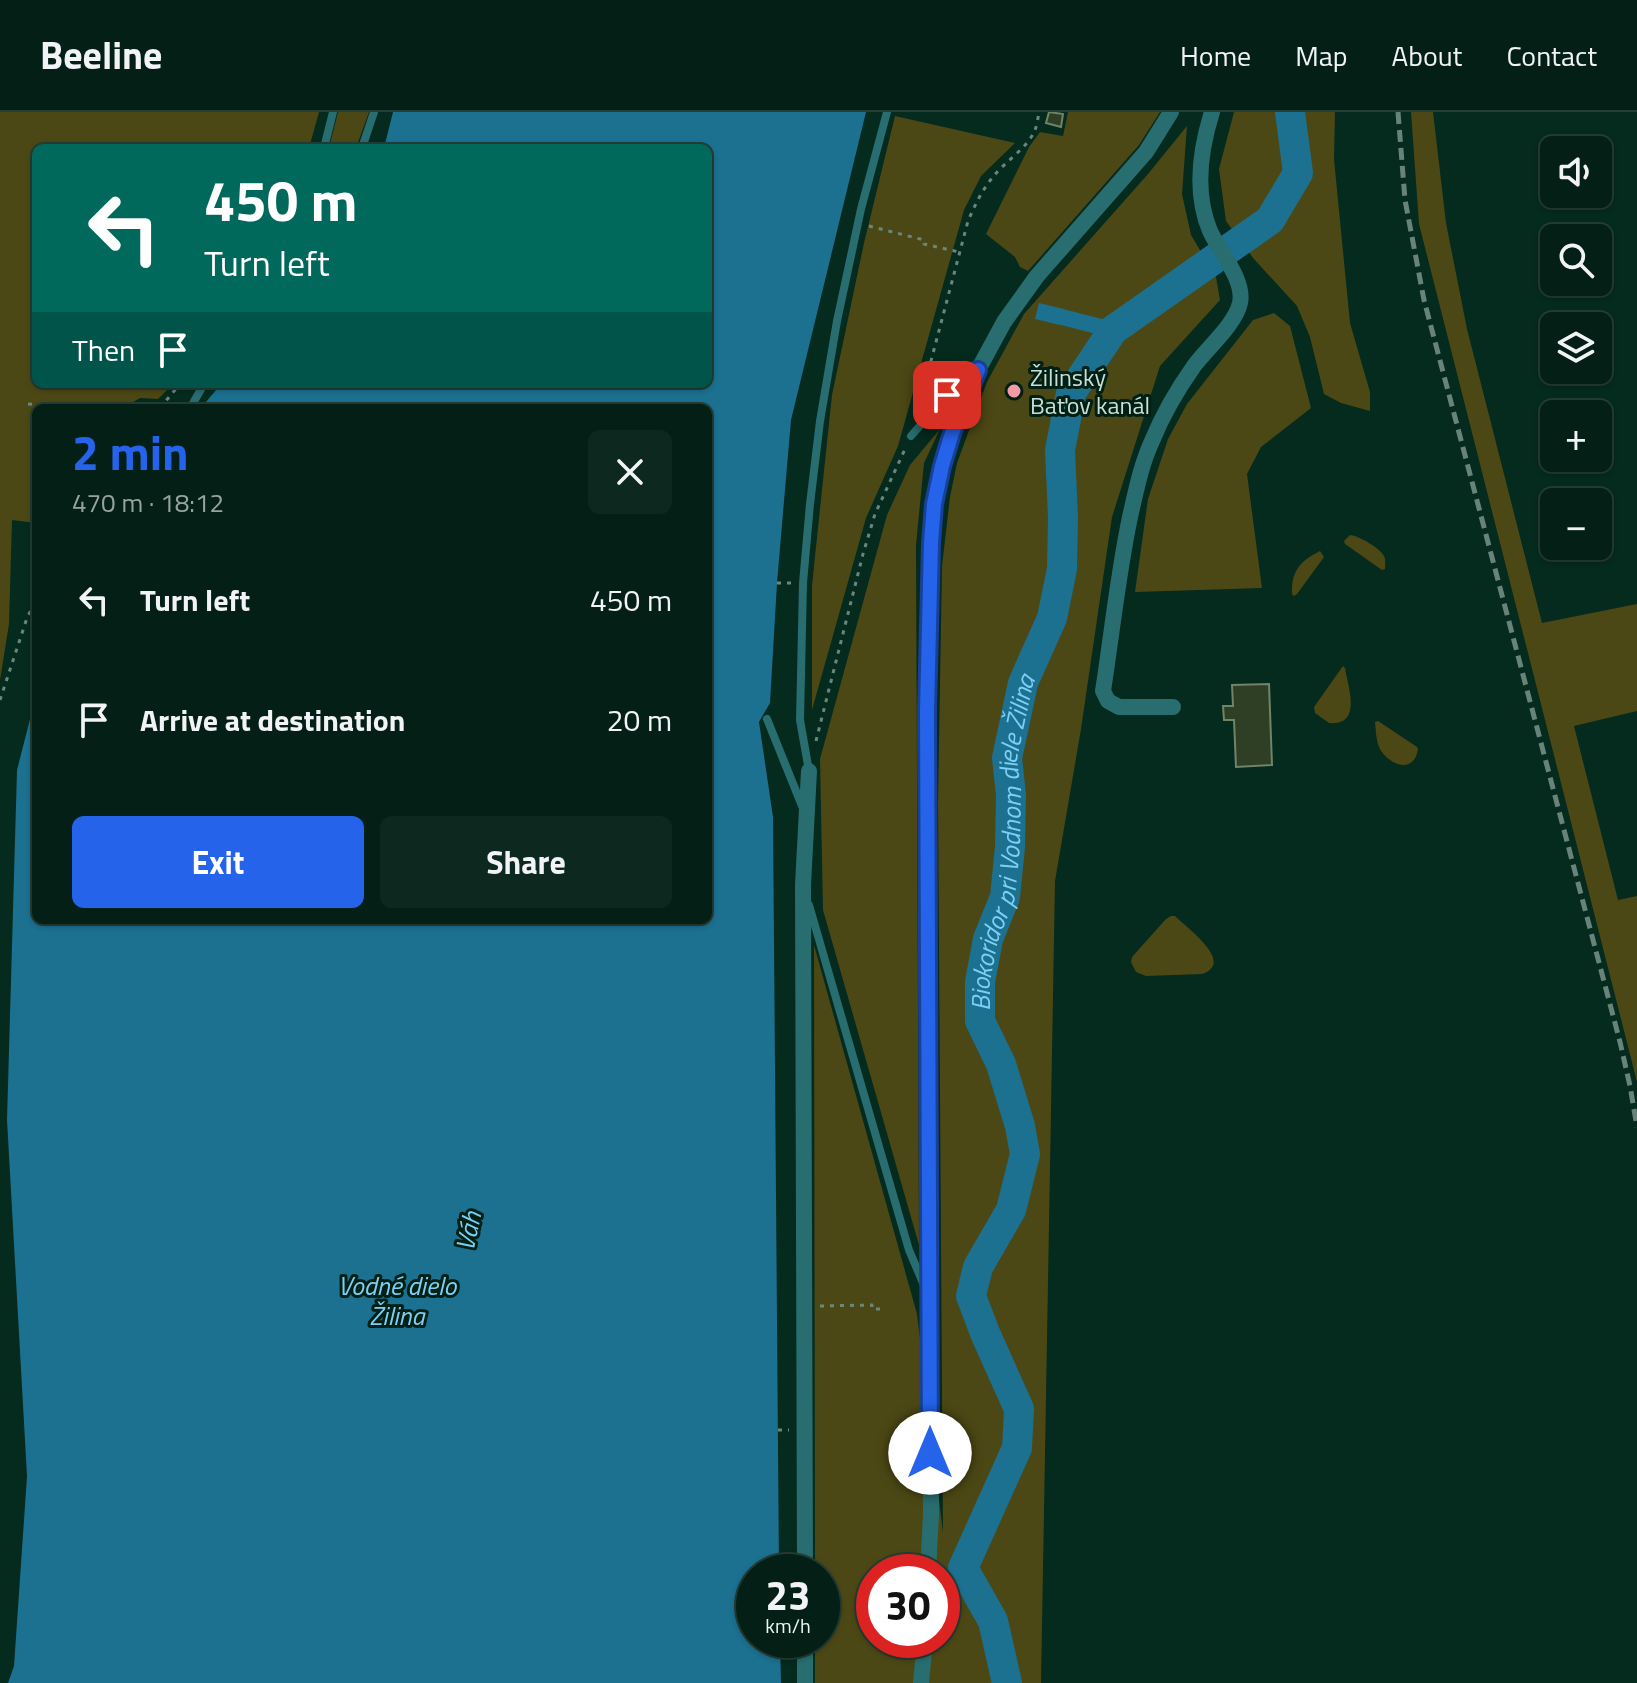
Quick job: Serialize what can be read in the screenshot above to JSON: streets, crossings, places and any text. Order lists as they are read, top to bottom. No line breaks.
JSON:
{"water":["Biokoridor pri Vodnom diele Žilina","Váh","Vodné dielo Žilina"],"places":["Žilinský Baťov kanál"],"page":{"header":"Beeline","nav":["Home","Map","About","Contact"],"map_buttons":["+","−"],"turn":["450 m","Turn left"],"then":"Then","heading":["2 min","470 m · 18:12"],"list":[{"name":"Turn left","value":"450 m"},{"name":"Arrive at destination","value":"20 m"}],"buttons":["Exit","Share"],"speed":"23 km/h","limit":"30"}}
